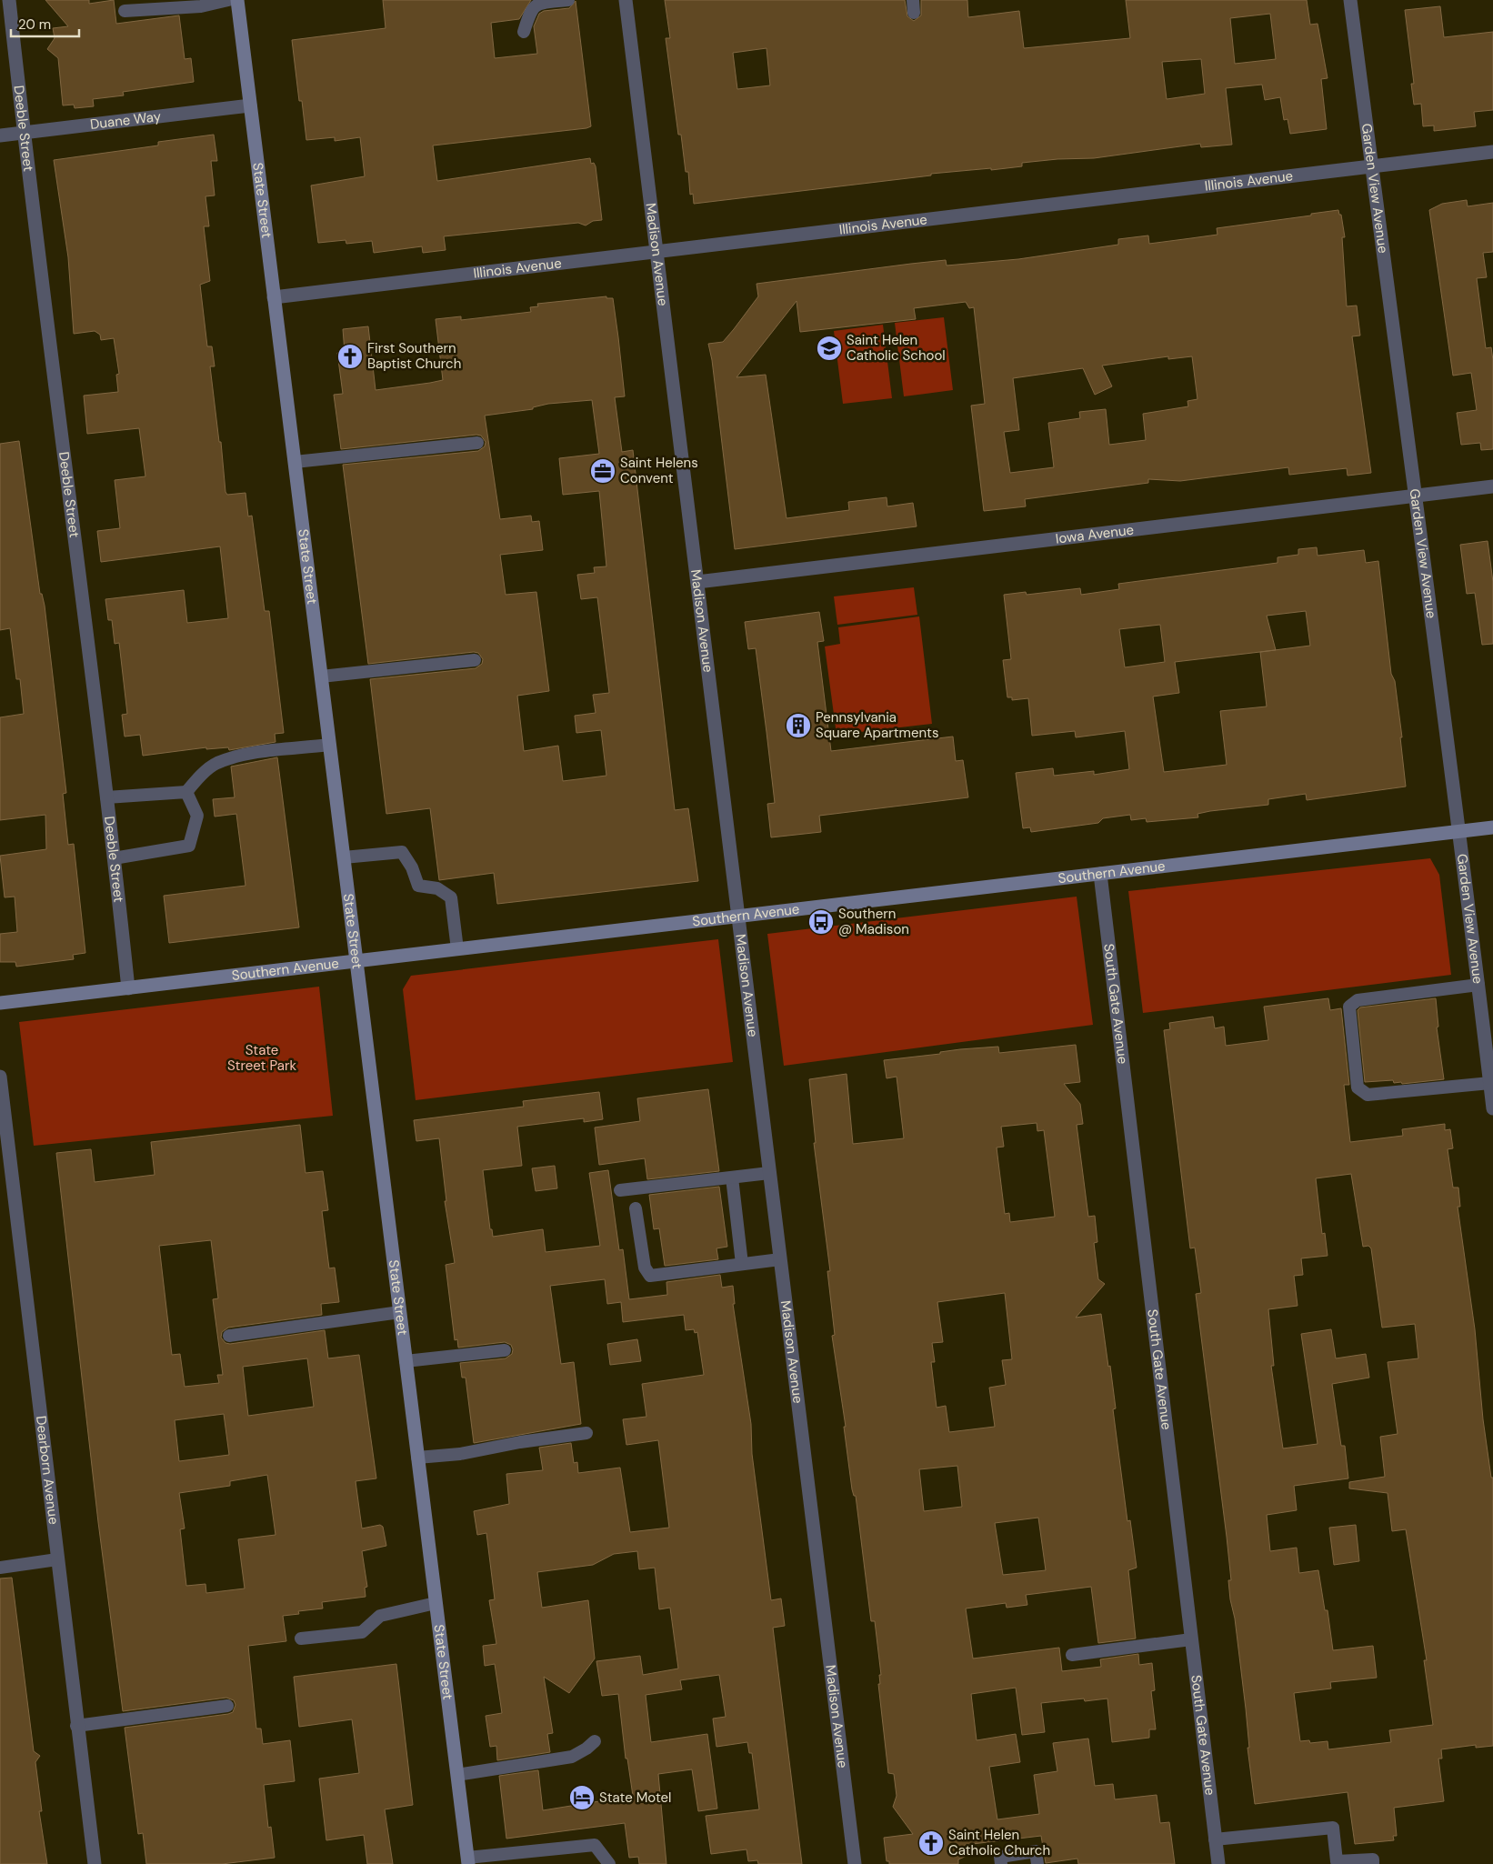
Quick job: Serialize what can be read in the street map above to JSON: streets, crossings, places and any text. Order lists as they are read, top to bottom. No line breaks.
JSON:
{"streets":{"main road":["State Street","Southern Avenue"],"street":["Duane Way","Deeble Street","Illinois Avenue","Garden View Avenue","Madison Avenue","Iowa Avenue","South Gate Avenue","Dearborn Avenue"]},"crossings":[["Duane Way","Deeble Street"],["Duane Way","State Street"],["Deeble Street","Southern Avenue"],["Illinois Avenue","Garden View Avenue"],["Illinois Avenue","State Street"],["Illinois Avenue","Madison Avenue"],["Garden View Avenue","Iowa Avenue"],["Garden View Avenue","Southern Avenue"],["State Street","Southern Avenue"],["Madison Avenue","Iowa Avenue"],["Madison Avenue","Southern Avenue"],["Southern Avenue","South Gate Avenue"]],"parks":["State Street Park"],"places":{"school or university":["Saint Helen Catholic School"],"church":["First Southern Baptist Church","Saint Helen Catholic Church"],"office":["Saint Helens Convent"],"building":["Pennsylvania Square Apartments"],"bus stop":["Southern @ Madison"],"hotel":["State Motel"]},"scale_bar":"20 m"}
